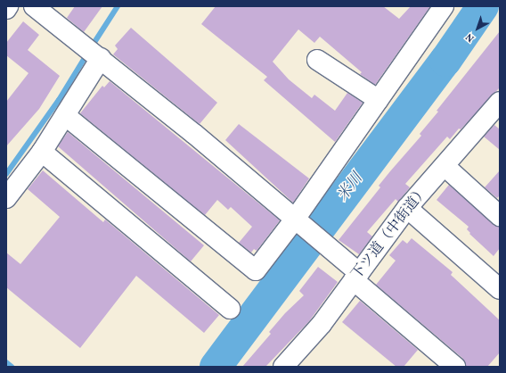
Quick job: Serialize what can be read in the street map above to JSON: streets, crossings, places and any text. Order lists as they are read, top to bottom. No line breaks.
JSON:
{"streets":{"main road":["下ツ道（中街道）"]},"water":["米川"],"north":"bottom left"}
